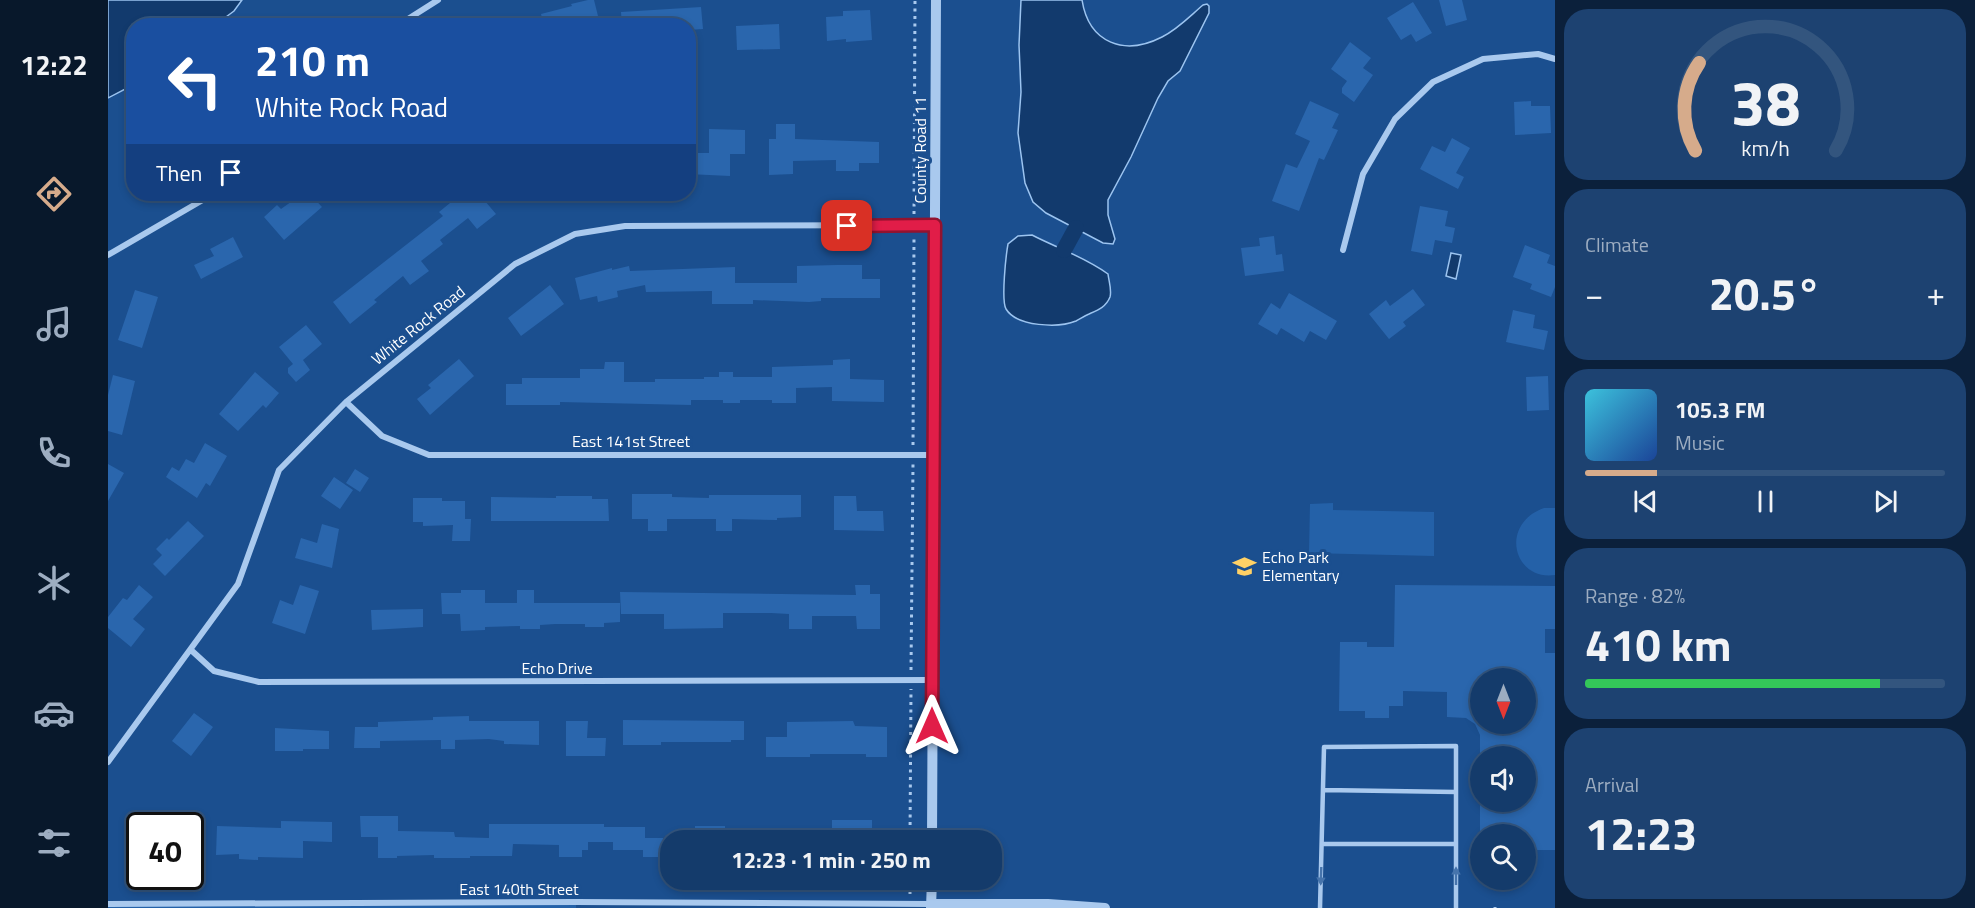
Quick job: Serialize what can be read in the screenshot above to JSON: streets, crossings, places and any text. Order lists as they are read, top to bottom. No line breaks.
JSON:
{"streets":{"street":["County Road 11","White Rock Road","East 141st Street","Echo Drive","East 140th Street"]},"crossings":[["County Road 11","White Rock Road"],["County Road 11","East 141st Street"],["County Road 11","Echo Drive"],["White Rock Road","East 141st Street"],["White Rock Road","Echo Drive"]],"places":{"school or university":["Echo Park Elementary"]},"north":"bottom","page":{"tabs":"12:22","turn":["210 m","White Rock Road"],"then":"Then","tile":["Climate",["Range · 82%","410 km"],["Arrival","12:23"]],"heat":["−","20.5°","+"],"song":["105.3 FM","Music"],"limit":"40","trip":"12:23 · 1 min · 250 m","gauge":["38","km/h"]}}
